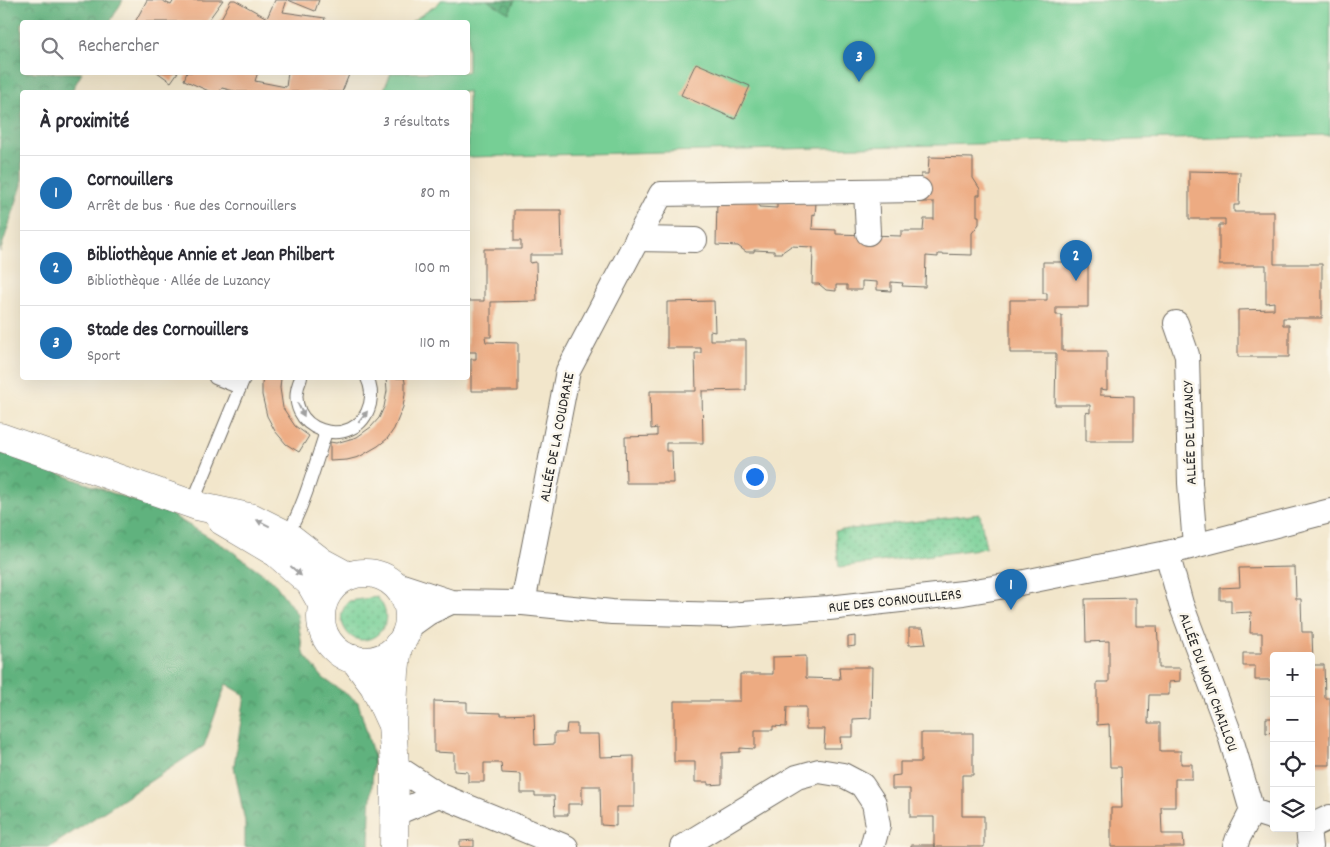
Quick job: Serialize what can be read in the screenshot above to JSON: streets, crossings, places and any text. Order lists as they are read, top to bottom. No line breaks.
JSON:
{"streets":{"street":["ALLÉE DE LUZANCY","ALLÉE DE LA COUDRAIE","RUE DES CORNOUILLERS","ALLÉE DU MONT CHAILLOU"]},"crossings":[["ALLÉE DE LUZANCY","RUE DES CORNOUILLERS"],["ALLÉE DE LA COUDRAIE","RUE DES CORNOUILLERS"],["RUE DES CORNOUILLERS","ALLÉE DU MONT CHAILLOU"]],"page":{"search":"Rechercher","pins":["3","2","1"],"heading":["À proximité","3 résultats"],"list":[{"mark":"1","name":"Cornouillers","note":"Arrêt de bus · Rue des Cornouillers","value":"80 m"},{"mark":"2","name":"Bibliothèque Annie et Jean Philbert","note":"Bibliothèque · Allée de Luzancy","value":"100 m"},{"mark":"3","name":"Stade des Cornouillers","note":"Sport","value":"110 m"}],"map_buttons":["+","−"]}}
